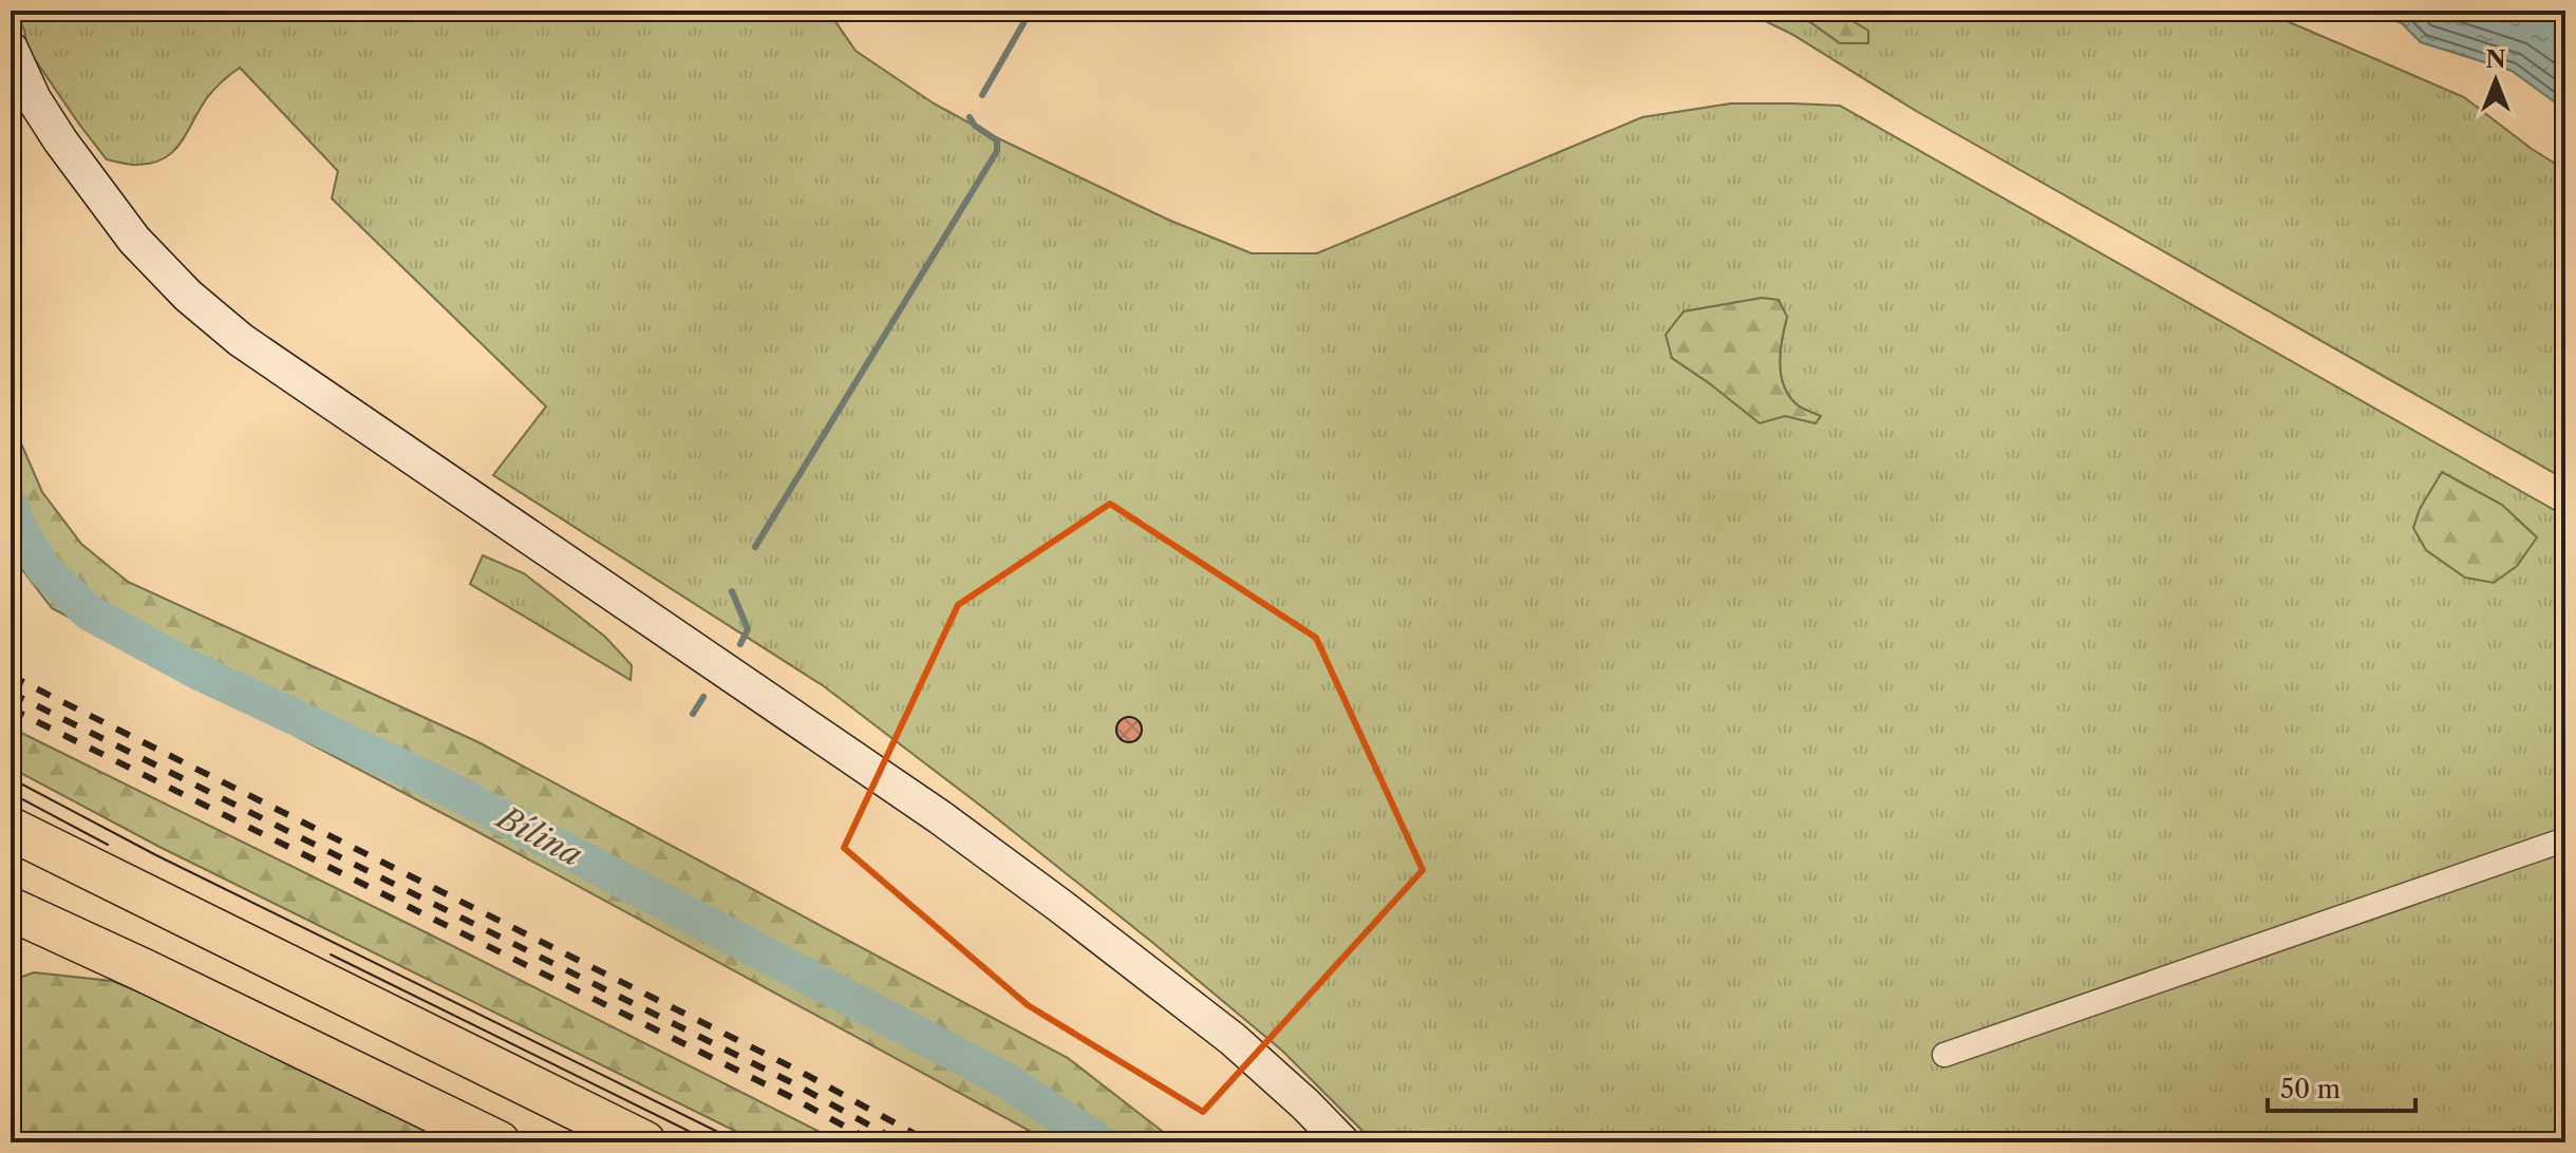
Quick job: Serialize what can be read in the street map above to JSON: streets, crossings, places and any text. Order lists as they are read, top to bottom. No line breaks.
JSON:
{"water":["Bílina"],"scale_bar":"50 m","north":"top"}
